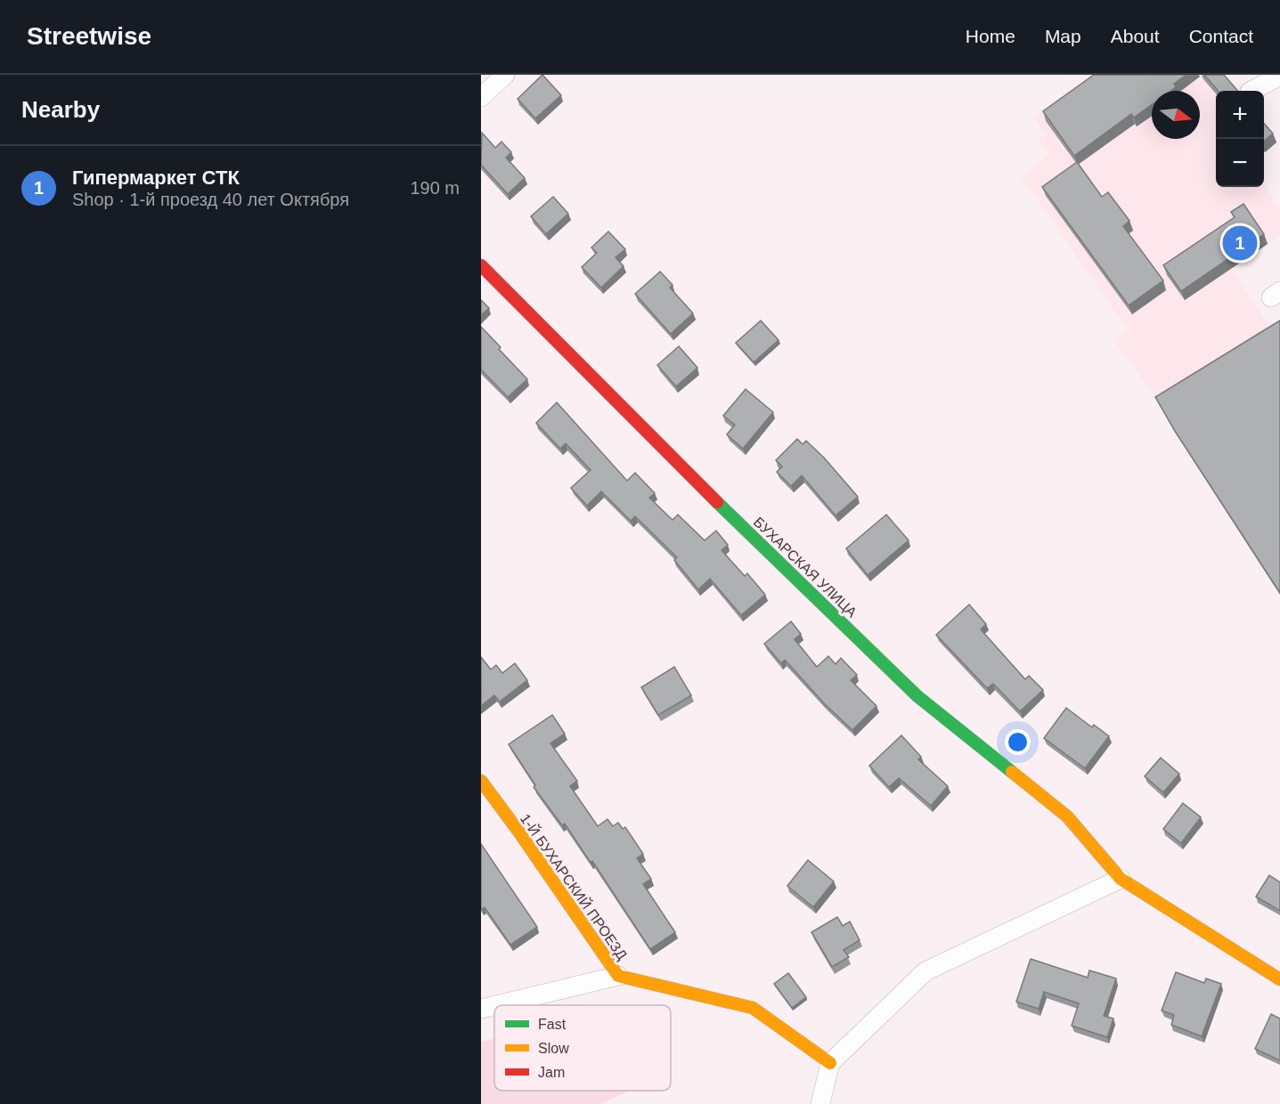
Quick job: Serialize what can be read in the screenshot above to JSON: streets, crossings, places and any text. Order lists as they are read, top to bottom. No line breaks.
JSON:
{"streets":{"street":["БУХАРСКАЯ УЛИЦА","1-Й БУХАРСКИЙ ПРОЕЗД"]},"legend":["Fast","Slow","Jam"],"north":"right","page":{"header":"Streetwise","nav":["Home","Map","About","Contact"],"heading":"Nearby","map_buttons":["+","−"],"list":[{"mark":"1","name":"Гипермаркет СТК","note":"Shop · 1-й проезд 40 лет Октября","value":"190 m"}],"pins":"1"}}
